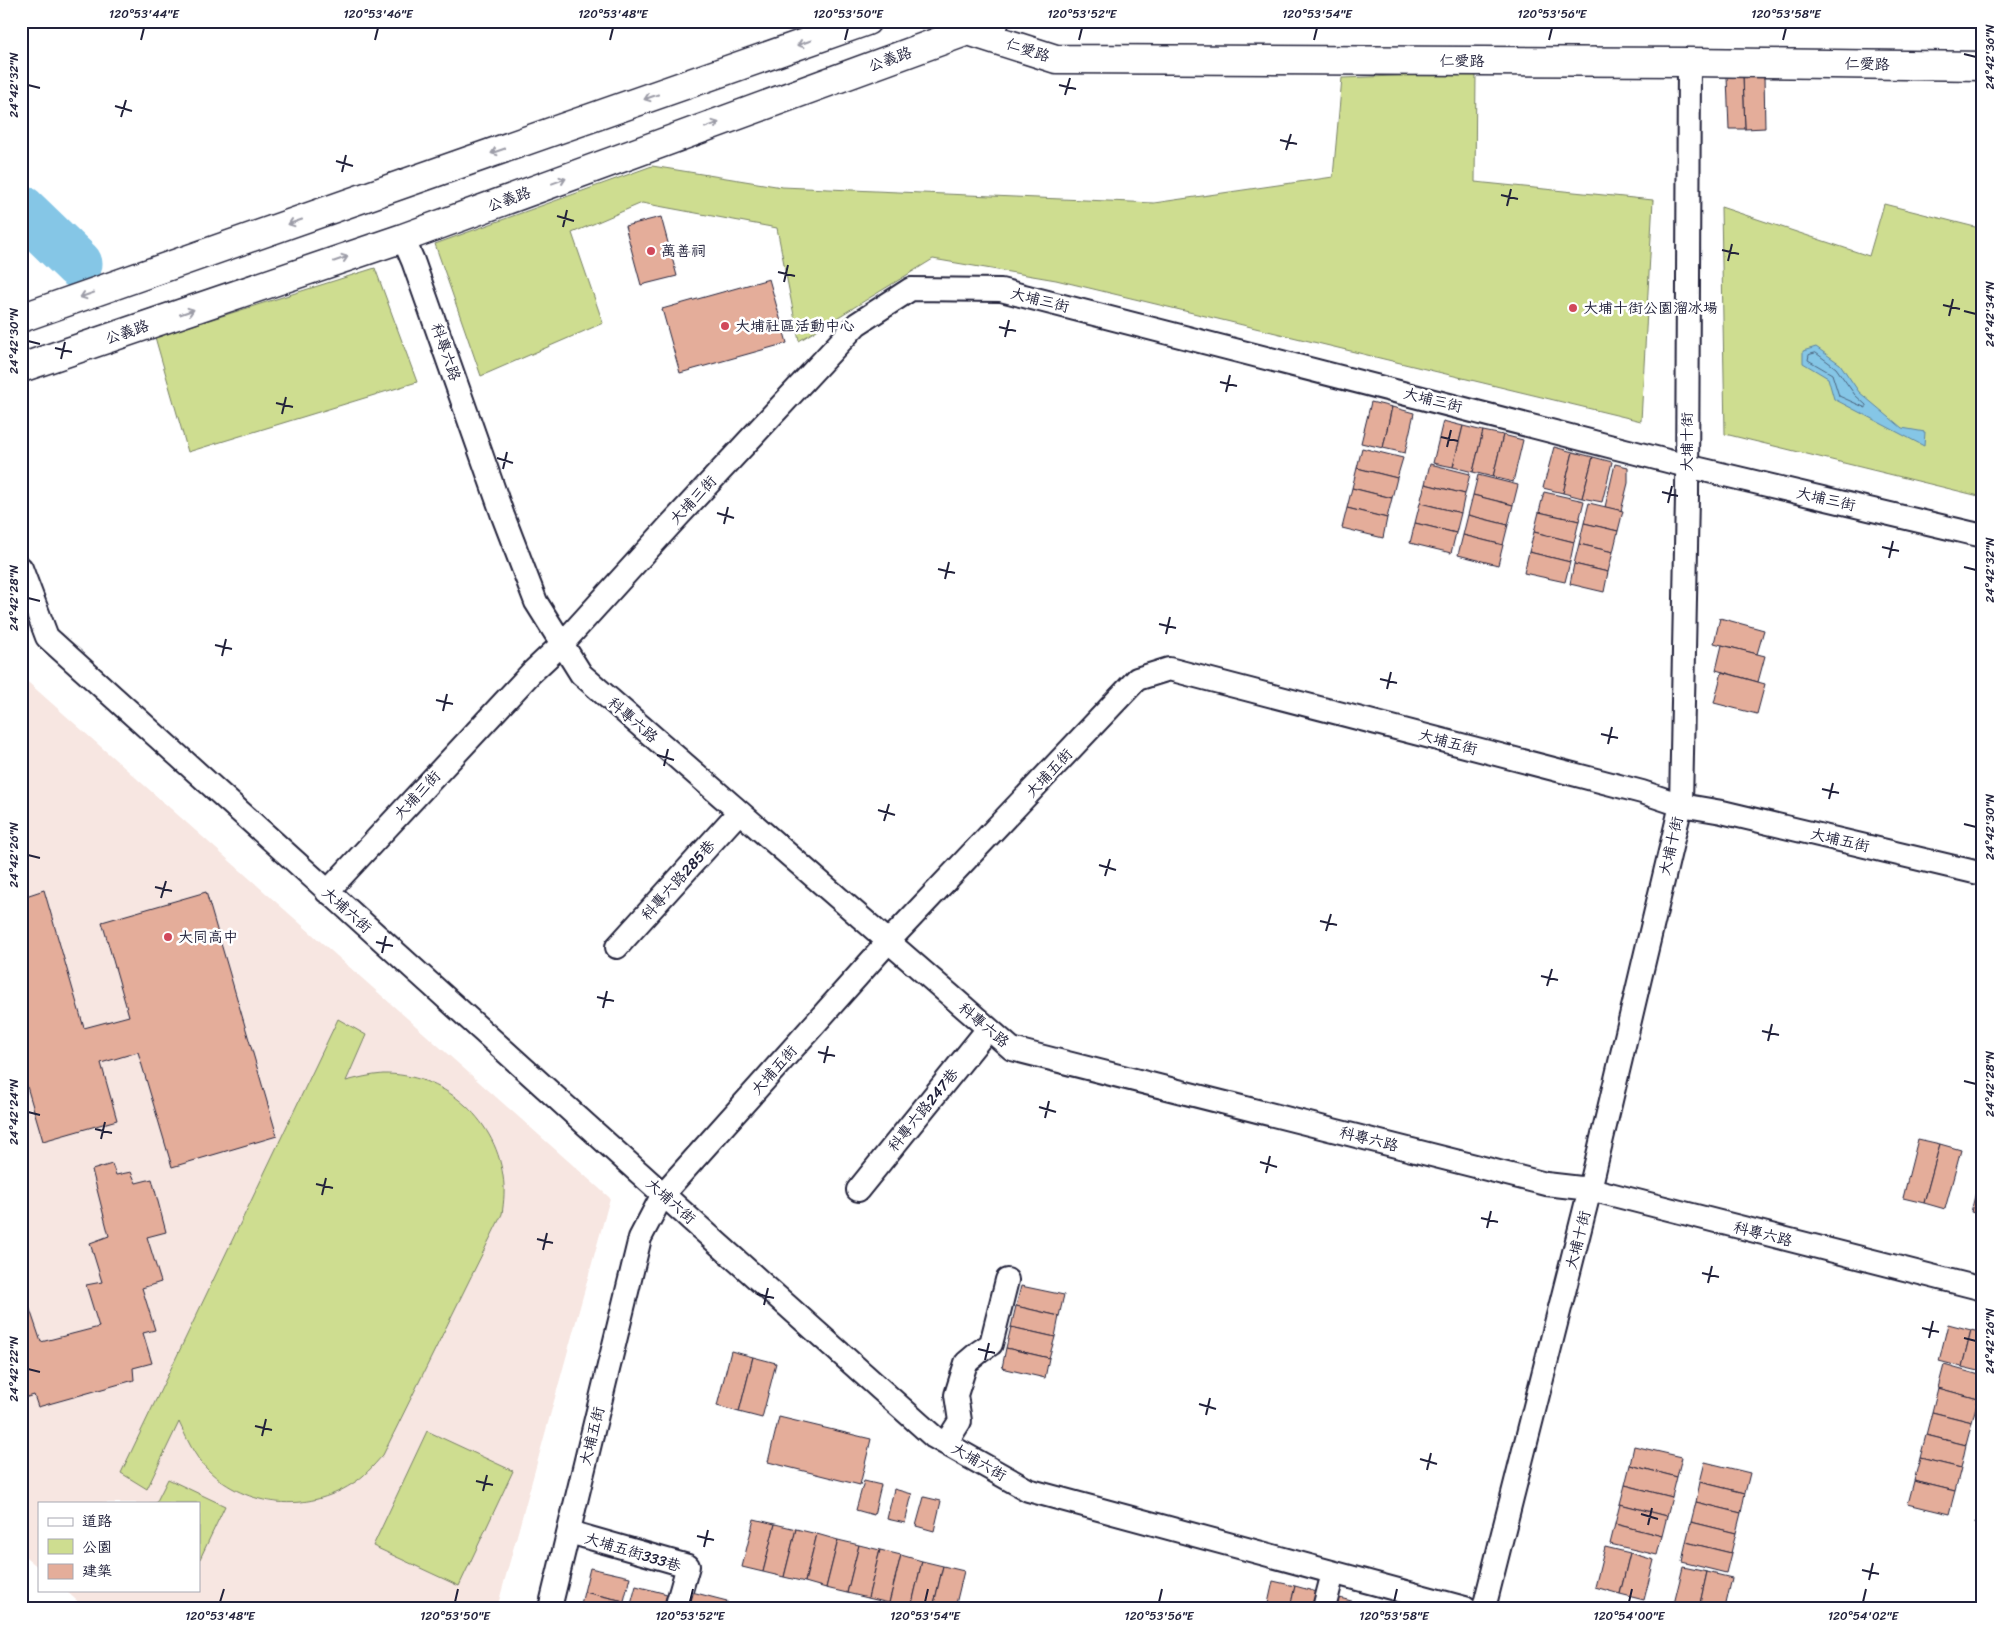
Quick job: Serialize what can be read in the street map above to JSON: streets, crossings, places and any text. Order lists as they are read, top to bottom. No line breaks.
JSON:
{"streets":{"main road":["仁愛路","公義路"],"street":["大埔三街","科專六路","大埔十街","大埔五街","科專六路285巷","大埔六街","科專六路247巷","大埔五街333巷"]},"crossings":[["仁愛路","公義路"],["仁愛路","大埔十街"],["公義路","科專六路"],["大埔三街","科專六路"],["大埔三街","大埔十街"],["大埔三街","大埔六街"],["科專六路","大埔十街"],["科專六路","大埔五街"],["科專六路","科專六路285巷"],["科專六路","科專六路247巷"],["大埔十街","大埔五街"],["大埔五街","大埔六街"],["大埔五街","大埔五街333巷"]],"places":["萬善祠","大埔十街公園溜冰場","大埔社區活動中心","大同高中"],"legend":["道路","公園","建築"],"coordinates":["120°53'44\"E","120°53'46\"E","120°53'48\"E","120°53'50\"E","120°53'52\"E","120°53'54\"E","120°53'56\"E","120°53'58\"E","24°42'36\"N","24°42'32\"N","24°42'34\"N","24°42'30\"N","24°42'28\"N","24°42'26\"N","24°42'24\"N","24°42'22\"N","120°54'00\"E","120°54'02\"E"]}
